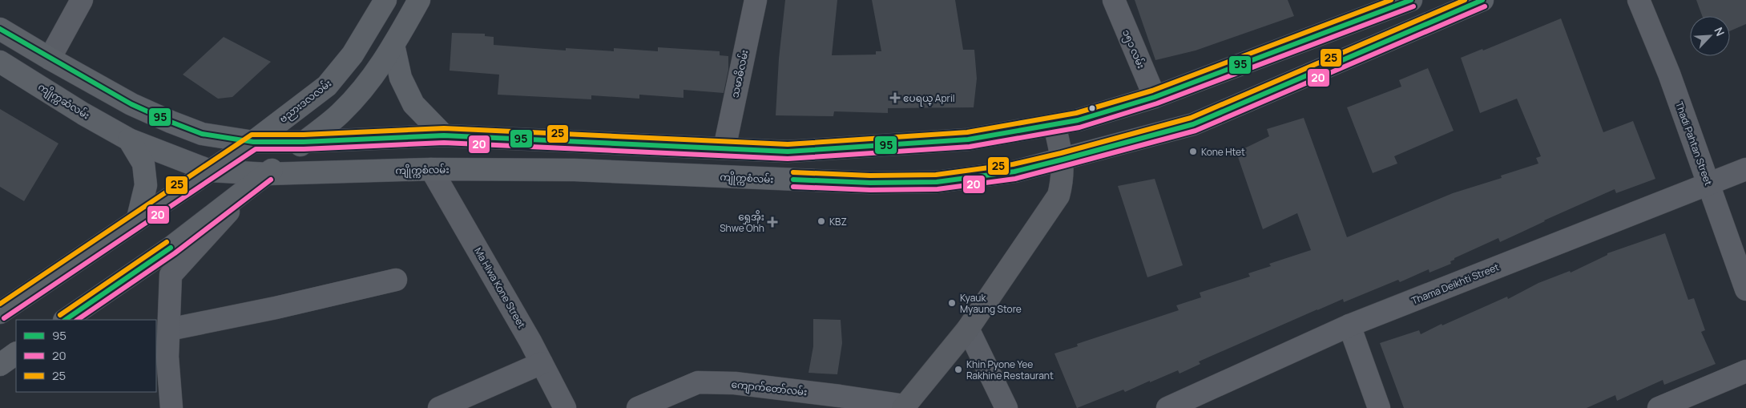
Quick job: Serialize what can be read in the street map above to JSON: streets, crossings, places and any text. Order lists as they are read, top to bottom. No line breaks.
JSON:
{"streets":{"main road":["ကျိုက္ကဆံလမ်း","ဗညားဒလလမ်း","ကျိုက္ကစံလမ်း"],"street":["၁၅၁ လမ်း","သမာဓိလမ်း","Thadi Pahtan Street","Thama Deikhti Street","Ma Hlwa Kone Street","ကျောက်တော်လမ်း"]},"crossings":[["ကျိုက္ကဆံလမ်း","ကျိုက္ကစံလမ်း"],["ဗညားဒလလမ်း","ကျိုက္ကစံလမ်း"],["Thadi Pahtan Street","Thama Deikhti Street"],["ကျိုက္ကစံလမ်း","Ma Hlwa Kone Street"]],"places":{"health":["ဧပရယ္ April","ရွှေအိုး Shwe Ohh"],"other":["Kone Htet","KBZ","Kyauk Myaung Store","Khin Pyone Yee Rakhine Restaurant"]},"lines":["transit line 95","transit line 25","transit line 20"],"legend":["95","20","25"],"north":"top right"}
